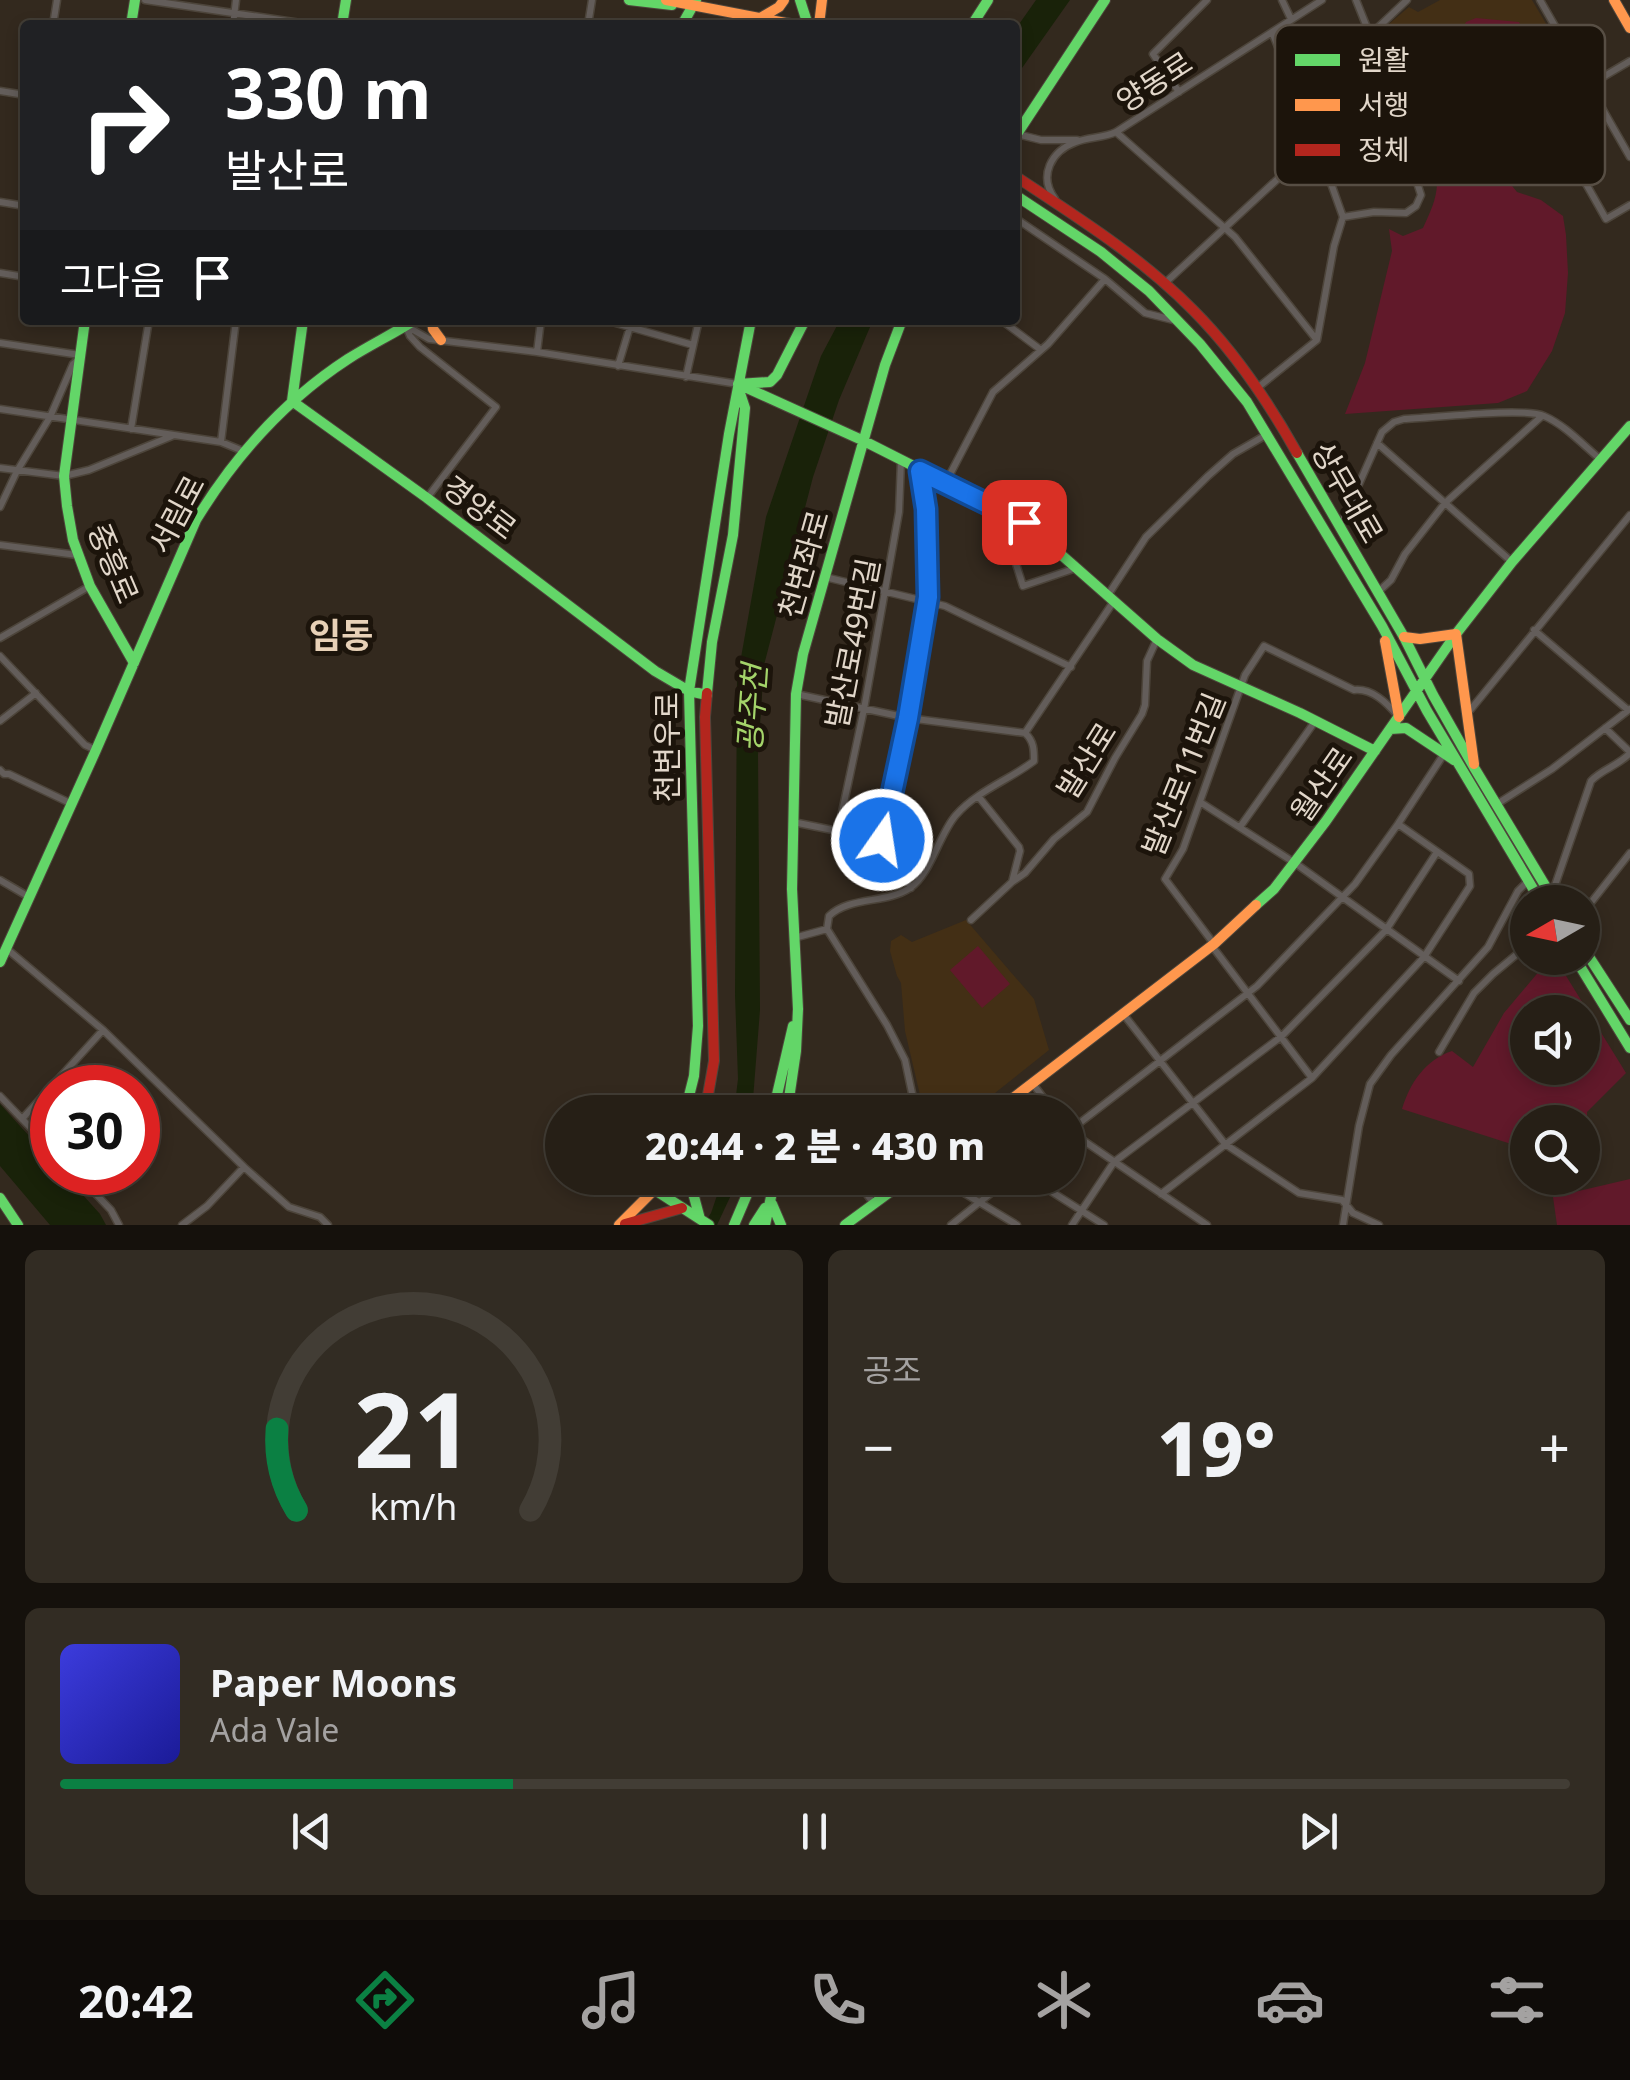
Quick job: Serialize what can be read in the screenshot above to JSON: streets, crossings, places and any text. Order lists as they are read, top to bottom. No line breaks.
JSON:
{"streets":{"street":["양동로","상무대로","경양로","서림로","중흥로","천변좌로","발산로49번길","천변우로","발산로","발산로11번길","월산로"]},"crossings":[["상무대로","월산로"],["경양로","서림로"],["경양로","천변우로"],["서림로","중흥로"],["발산로11번길","월산로"]],"districts":["임동"],"water":["광주천"],"legend":["원활","서행","정체"],"north":"left","page":{"turn":["330 m","발산로"],"then":"그다음","limit":"30","trip":"20:44 · 2 분 · 430 m","tile":"공조","heat":["−","19°","+"],"song":["Paper Moons","Ada Vale"],"tabs":"20:42","gauge":["21","km/h"]}}
